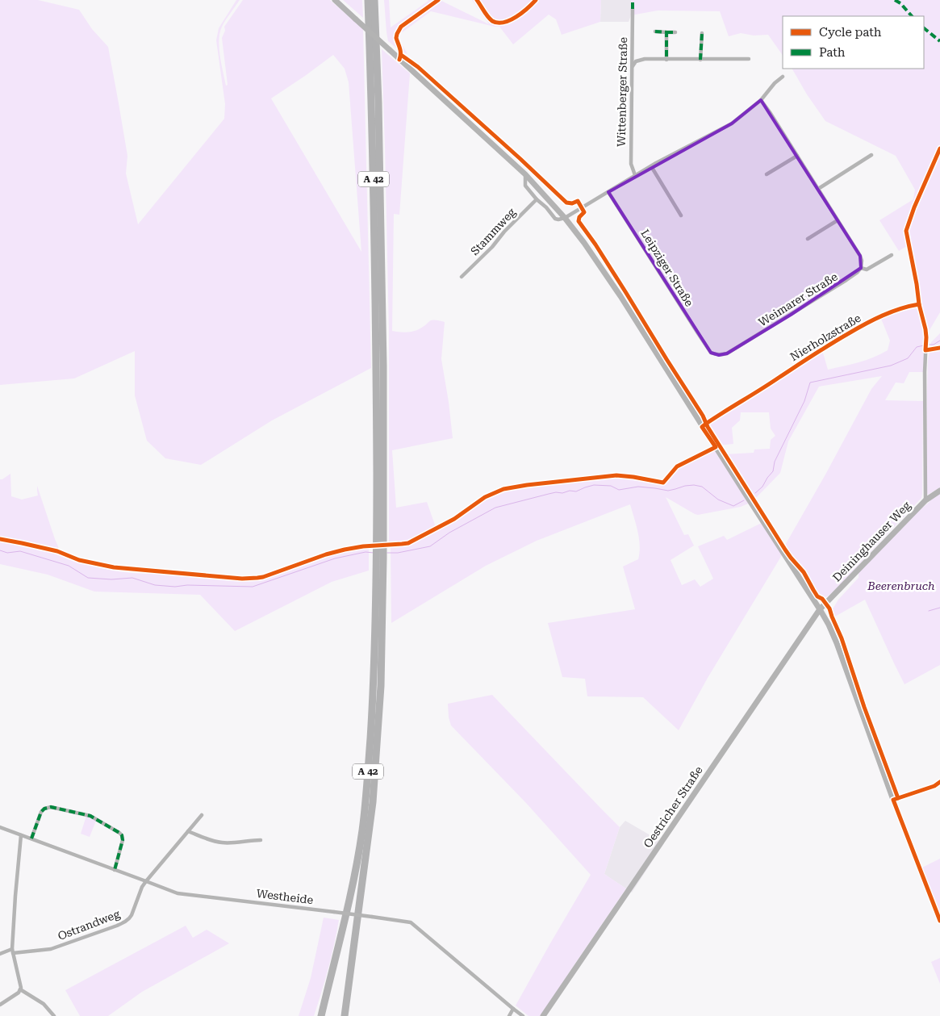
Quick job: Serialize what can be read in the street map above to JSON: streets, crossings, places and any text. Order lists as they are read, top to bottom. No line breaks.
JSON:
{"streets":{"highway":["A 42"],"main road":["Deininghauser Weg","Oestricher Straße"],"street":["Wittenberger Straße","Stammweg","Leipziger Straße","Weimarer Straße","Nierholzstraße","Westheide","Ostrandweg"]},"crossings":[["Leipziger Straße","Weimarer Straße"],["Deininghauser Weg","Oestricher Straße"],["Westheide","Ostrandweg"]],"parks":["Beerenbruch"],"legend":["Cycle path","Path"]}
